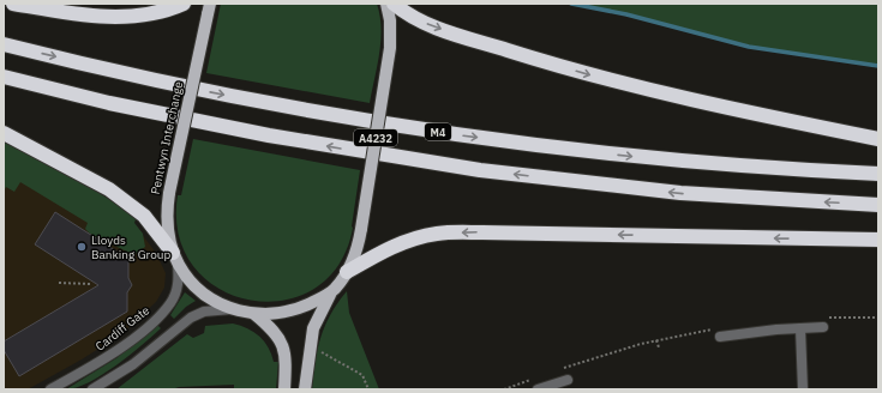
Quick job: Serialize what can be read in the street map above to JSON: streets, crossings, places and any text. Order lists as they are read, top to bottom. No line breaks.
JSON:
{"streets":{"highway":["M4"],"main road":["Pentwyn Interchange","A4232"],"street":["Cardiff Gate"]},"crossings":[["Pentwyn Interchange","A4232"],["Pentwyn Interchange","Cardiff Gate"],["A4232","Cardiff Gate"]],"places":["Lloyds Banking Group"]}
